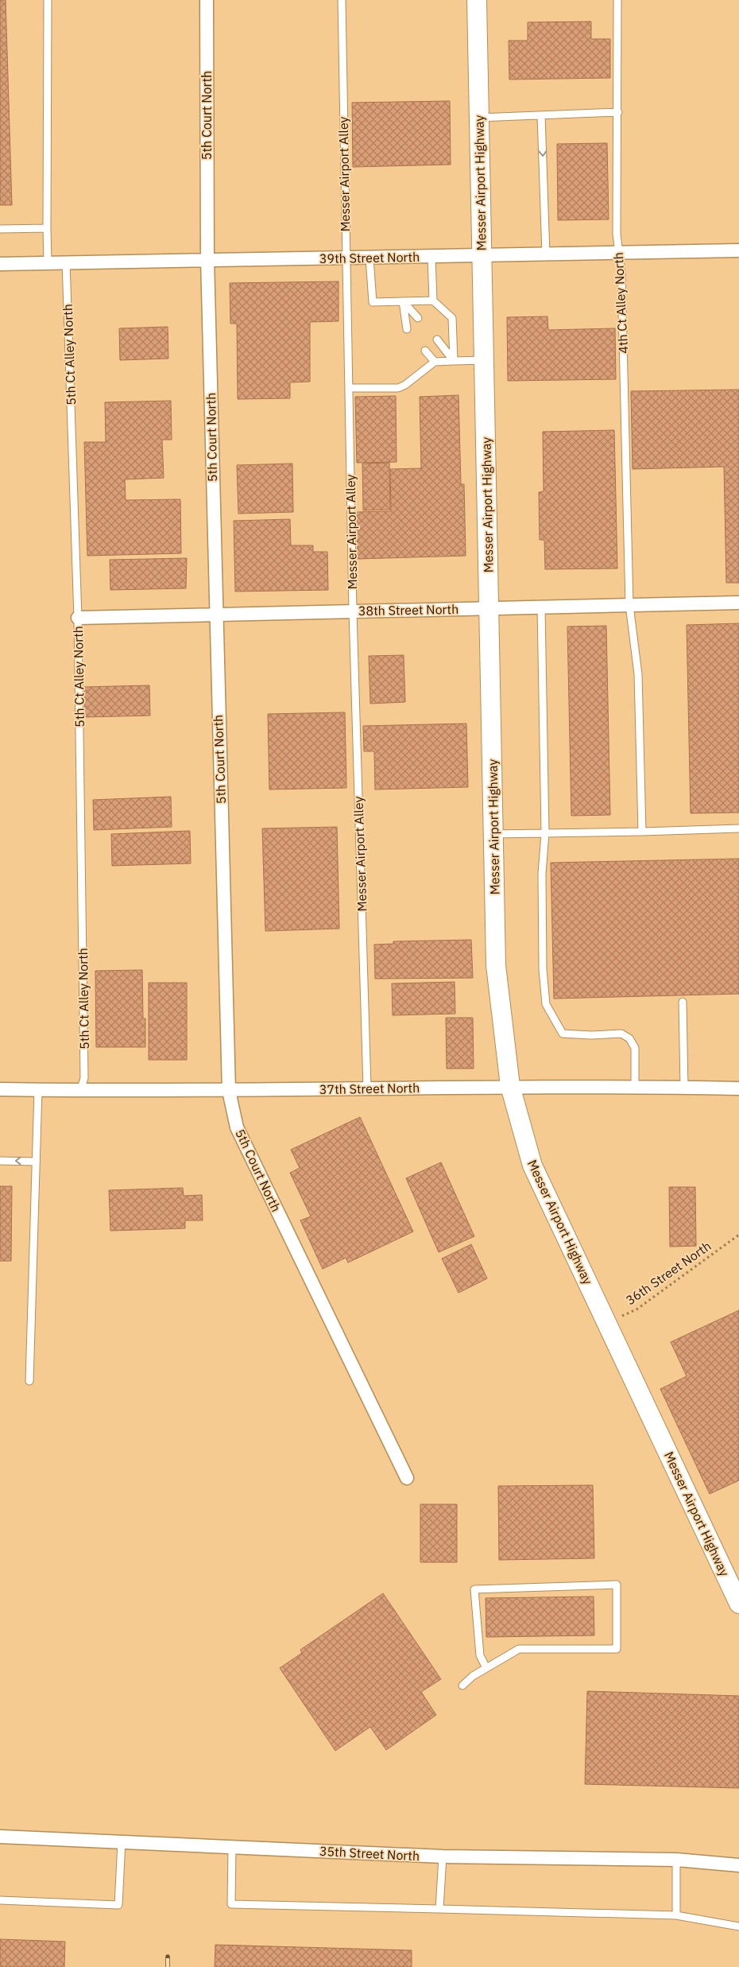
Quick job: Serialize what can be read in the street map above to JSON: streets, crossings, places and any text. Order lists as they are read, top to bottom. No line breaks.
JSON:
{"streets":{"main road":["Messer Airport Highway"],"street":["5th Court North","39th Street North","38th Street North","37th Street North","35th Street North"],"lane":["Messer Airport Alley","4th Ct Alley North","5th Ct Alley North"],"path":["36th Street North"]},"crossings":[["5th Court North","39th Street North"],["5th Court North","38th Street North"],["5th Court North","37th Street North"],["Messer Airport Alley","39th Street North"],["Messer Airport Alley","38th Street North"],["Messer Airport Alley","37th Street North"],["Messer Airport Highway","39th Street North"],["Messer Airport Highway","38th Street North"],["Messer Airport Highway","37th Street North"],["Messer Airport Highway","36th Street North"],["39th Street North","4th Ct Alley North"],["39th Street North","5th Ct Alley North"],["4th Ct Alley North","38th Street North"],["5th Ct Alley North","38th Street North"],["5th Ct Alley North","37th Street North"]]}
